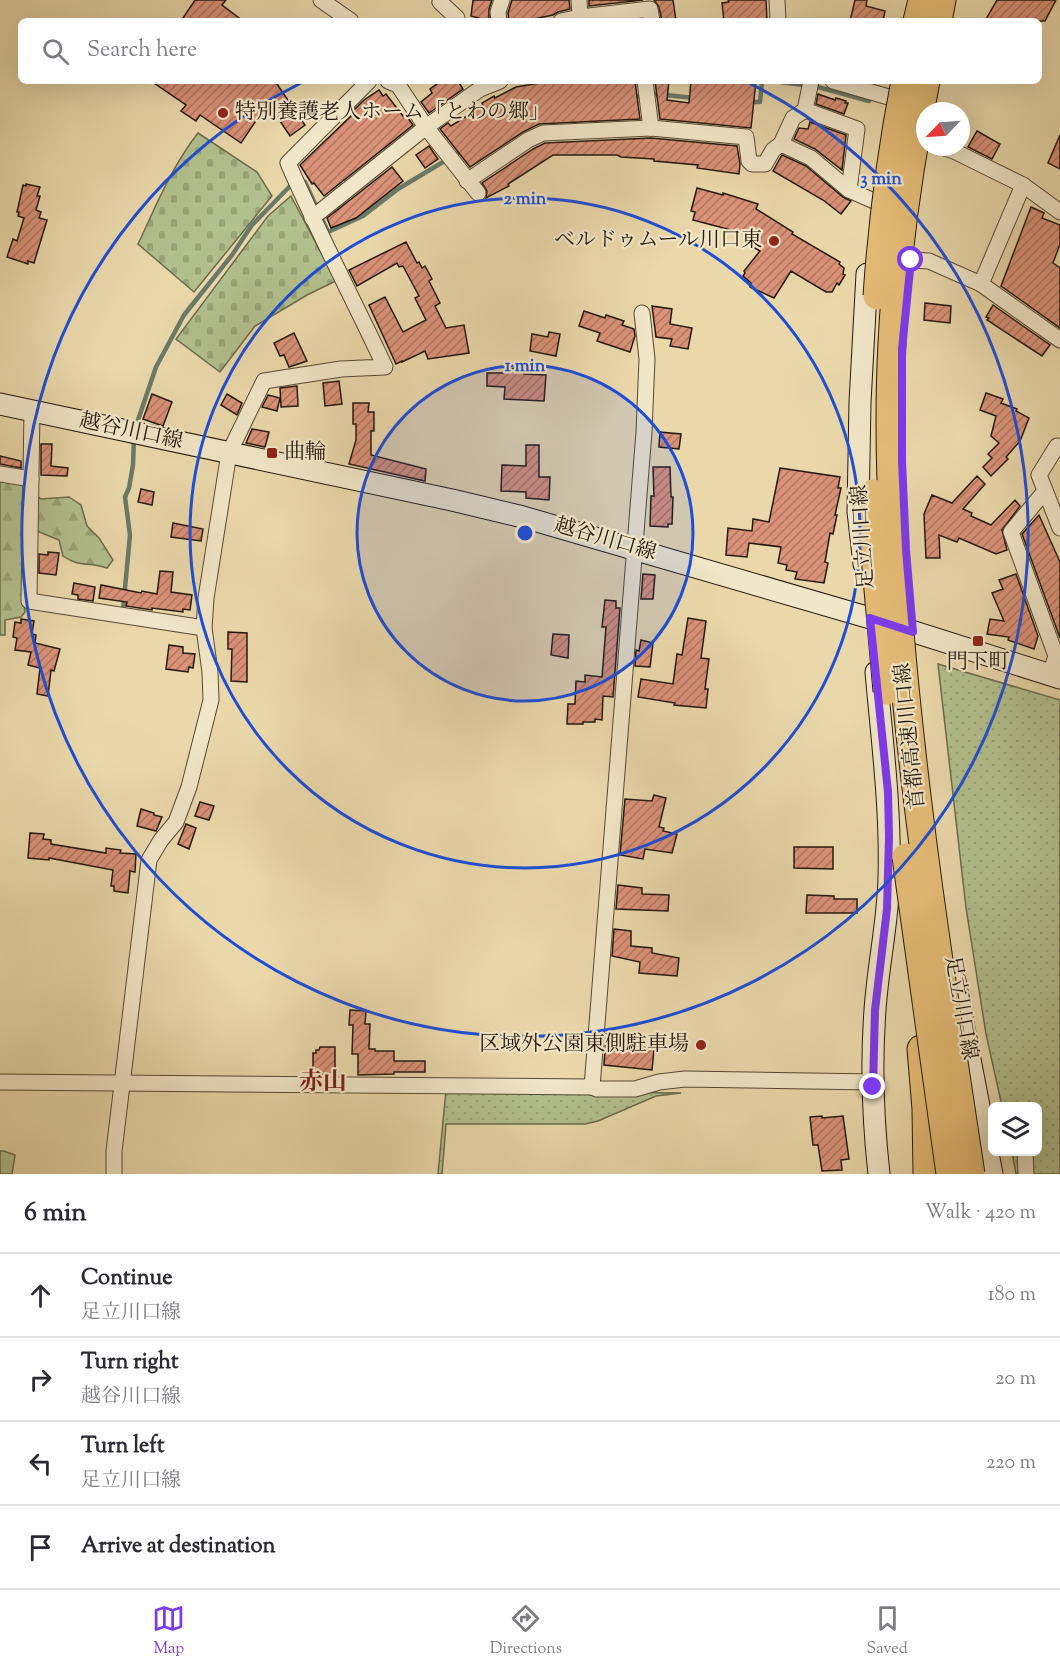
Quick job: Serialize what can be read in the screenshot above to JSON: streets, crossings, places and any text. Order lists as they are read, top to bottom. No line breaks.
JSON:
{"streets":{"highway":["首都高速川口線"],"main road":["越谷川口線","足立川口線"]},"crossings":[["越谷川口線","足立川口線"],["足立川口線","首都高速川口線"]],"districts":["赤山"],"places":{"other":["特別養護老人ホーム「とわの郷」","ベルドゥムール川口東","区域外公園東側駐車場"],"transit":["曲輪","門下町"]},"north":"bottom left","page":{"search":"Search here","heading":["6 min","Walk · 420 m"],"list":[["Continue","足立川口線","180 m"],["Turn right","越谷川口線","20 m"],["Turn left","足立川口線","220 m"],"Arrive at destination"],"nav":["Map","Directions","Saved"]},"rings":["3 min","2 min","1 min"]}
